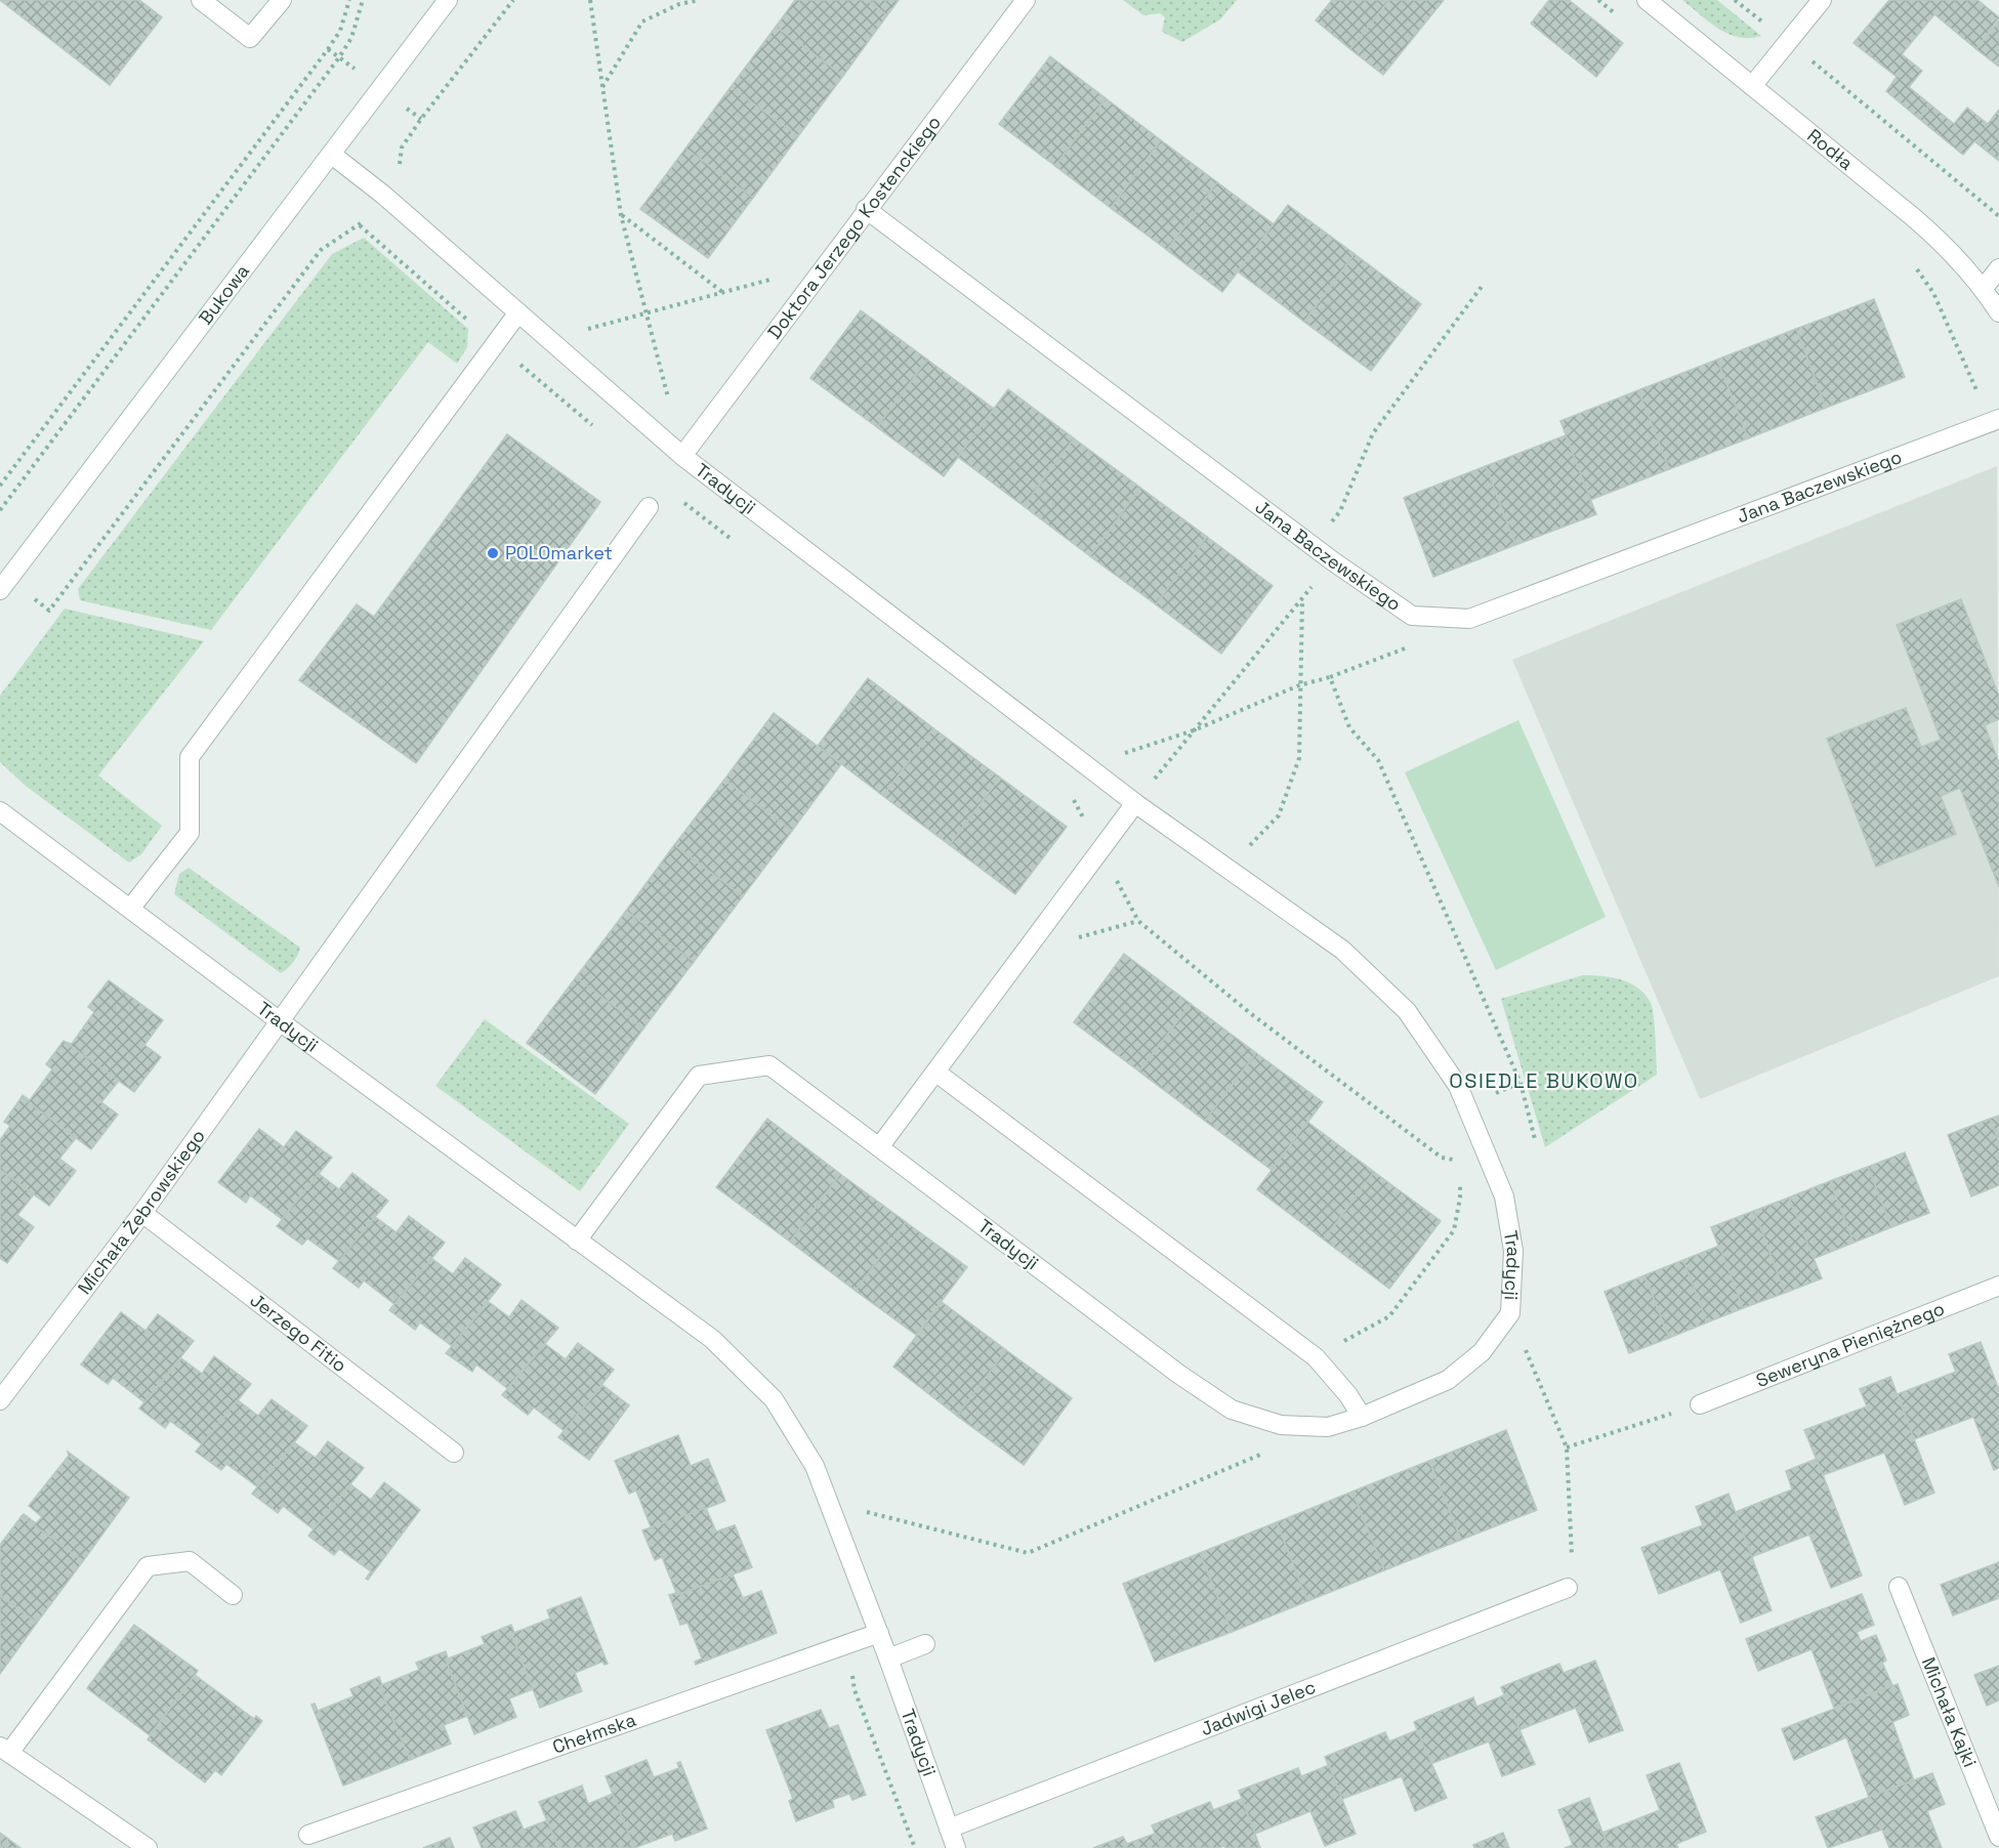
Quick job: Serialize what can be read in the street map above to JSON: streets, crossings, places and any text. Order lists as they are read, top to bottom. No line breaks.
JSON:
{"streets":{"street":["Rodła","Doktora Jerzego Kostenckiego","Bukowa","Jana Baczewskiego","Tradycji","Michała Żebrowskiego","Jerzego Fitio","Seweryna Pieniężnego","Jadwigi Jelec","Michała Kajki","Chełmska"]},"crossings":[["Doktora Jerzego Kostenckiego","Jana Baczewskiego"],["Doktora Jerzego Kostenckiego","Tradycji"],["Bukowa","Tradycji"],["Tradycji","Michała Żebrowskiego"],["Tradycji","Jadwigi Jelec"],["Tradycji","Chełmska"],["Michała Żebrowskiego","Jerzego Fitio"]],"districts":["OSIEDLE BUKOWO"],"places":["POLOmarket"]}
